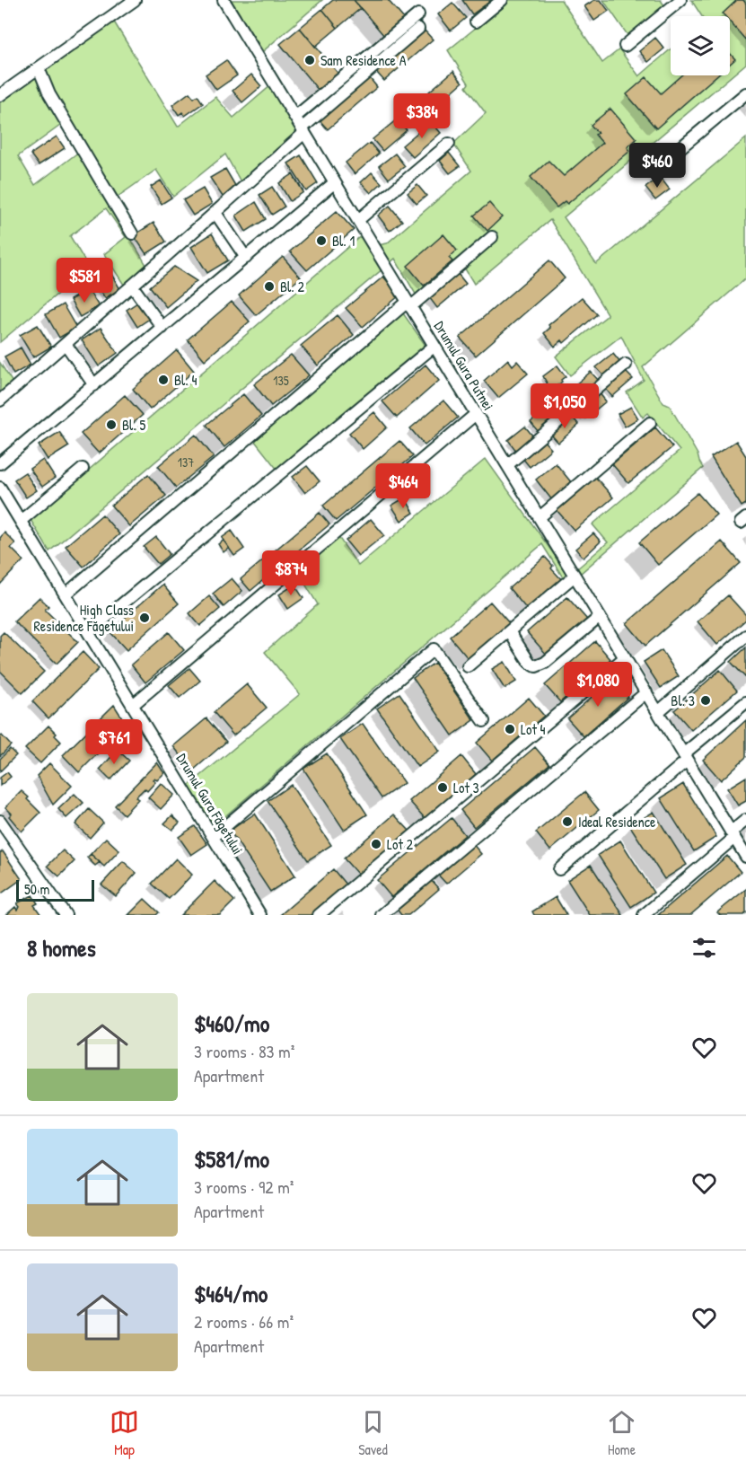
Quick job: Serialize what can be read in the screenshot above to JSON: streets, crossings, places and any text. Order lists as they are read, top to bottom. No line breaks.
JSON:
{"streets":{"street":["Drumul Gura Putnei","Drumul Gura Făgetului"]},"places":["Sam Residence A","Bl. 1","Bl. 2","Bl. 4","Bl. 5","High Class Residence Făgetului","Bl. 3","Lot 4","Lot 3","Ideal Residence","Lot 2"],"house_numbers":["135","137"],"scale_bar":"50 m","page":{"price":["$384","$460","$581","$1,050","$464","$874","$1,080","$761"],"scale":"50 m","heading":"8 homes","list":[{"name":"$460/mo","note":"3 rooms · 83 m² · Apartment"},{"name":"$581/mo","note":"3 rooms · 92 m² · Apartment"},{"name":"$464/mo","note":"2 rooms · 66 m² · Apartment"}],"tabs":["Map","Saved","Home"]}}
